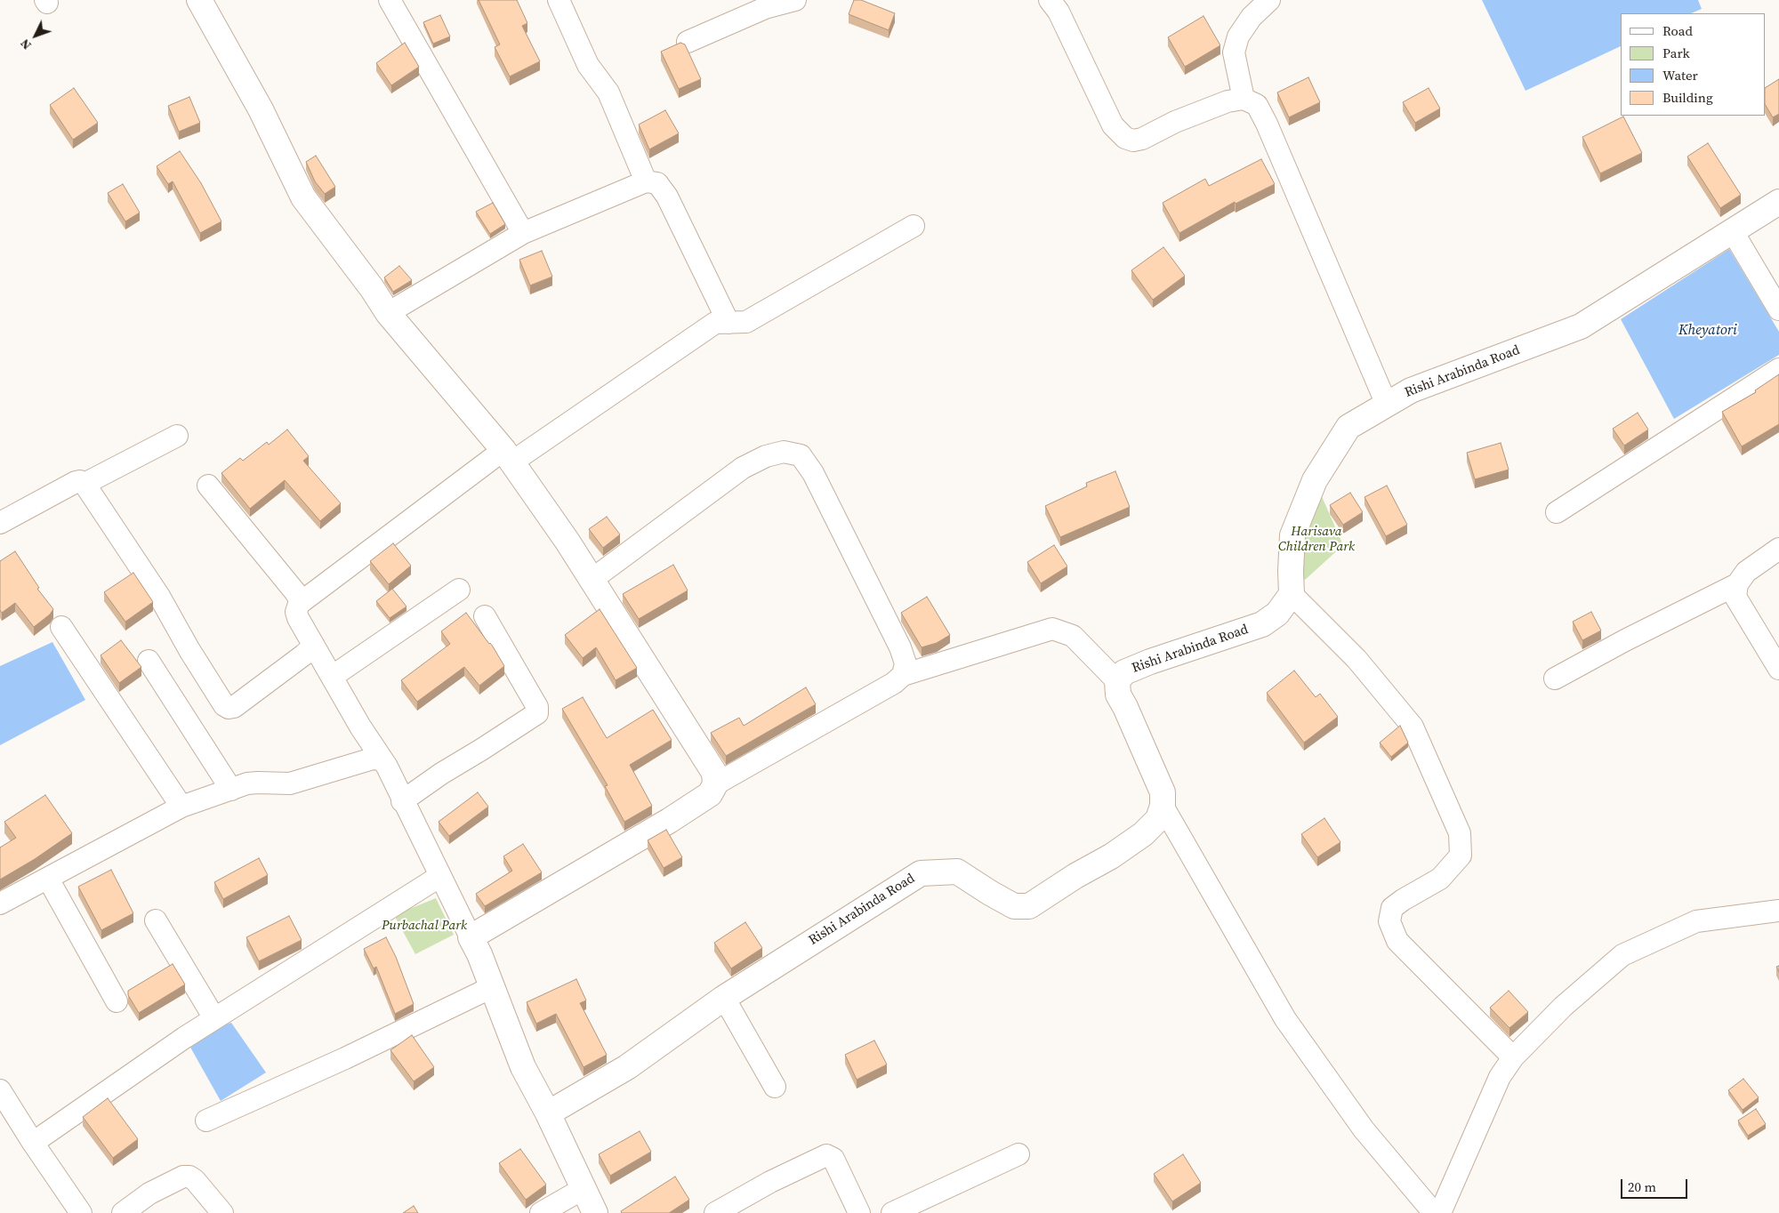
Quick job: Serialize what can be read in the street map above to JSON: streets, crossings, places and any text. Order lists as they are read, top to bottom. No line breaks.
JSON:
{"streets":{"street":["Rishi Arabinda Road"]},"water":["Kheyatori"],"parks":["Harisava Children Park","Purbachal Park"],"legend":["Road","Park","Water","Building"],"scale_bar":"20 m","north":"bottom left"}
